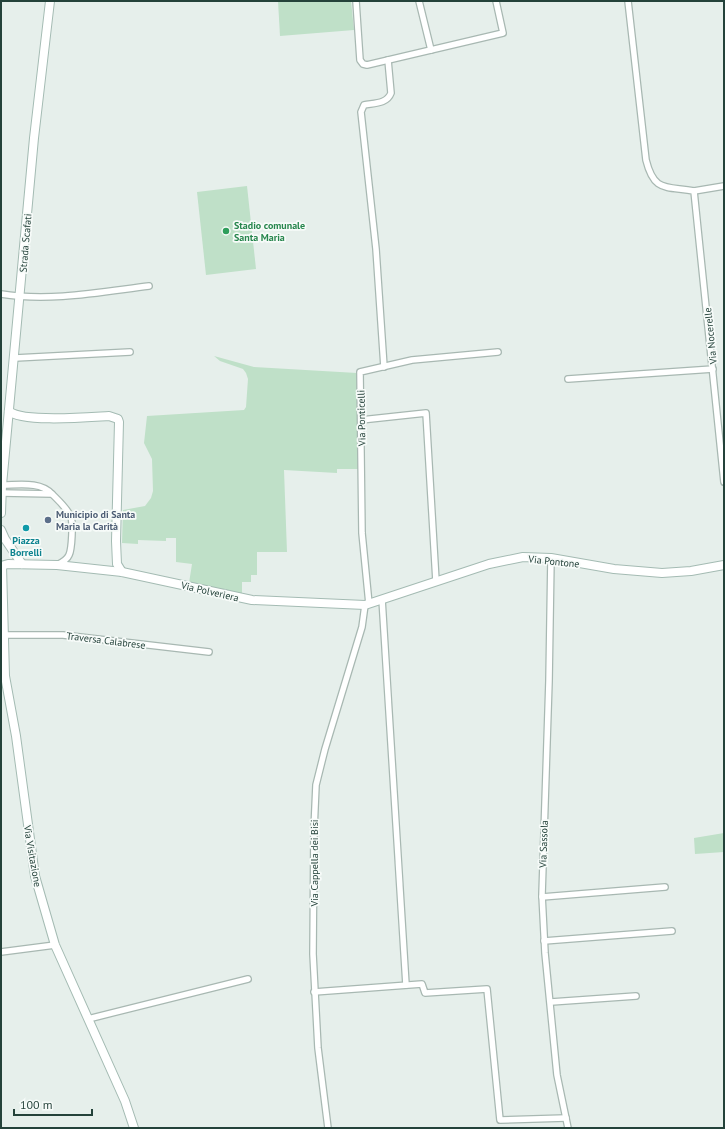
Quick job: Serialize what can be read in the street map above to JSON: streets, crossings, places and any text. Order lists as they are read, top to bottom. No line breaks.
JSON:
{"streets":{"street":["Strada Scafati","Via Nocerelle","Via Ponticelli","Via Pontone","Via Polveriera","Traversa Calabrese","Via Sassola","Via Visitazione","Via Cappella dei Bisi"]},"crossings":[["Via Ponticelli","Via Pontone"],["Via Ponticelli","Via Polveriera"],["Via Ponticelli","Via Cappella dei Bisi"],["Via Pontone","Via Polveriera"],["Via Pontone","Via Sassola"],["Via Pontone","Via Cappella dei Bisi"],["Via Polveriera","Via Cappella dei Bisi"],["Traversa Calabrese","Via Visitazione"]],"places":["Stadio comunale Santa Maria","Municipio di Santa Maria la Carità","Piazza Borrelli"],"scale_bar":"100 m"}
